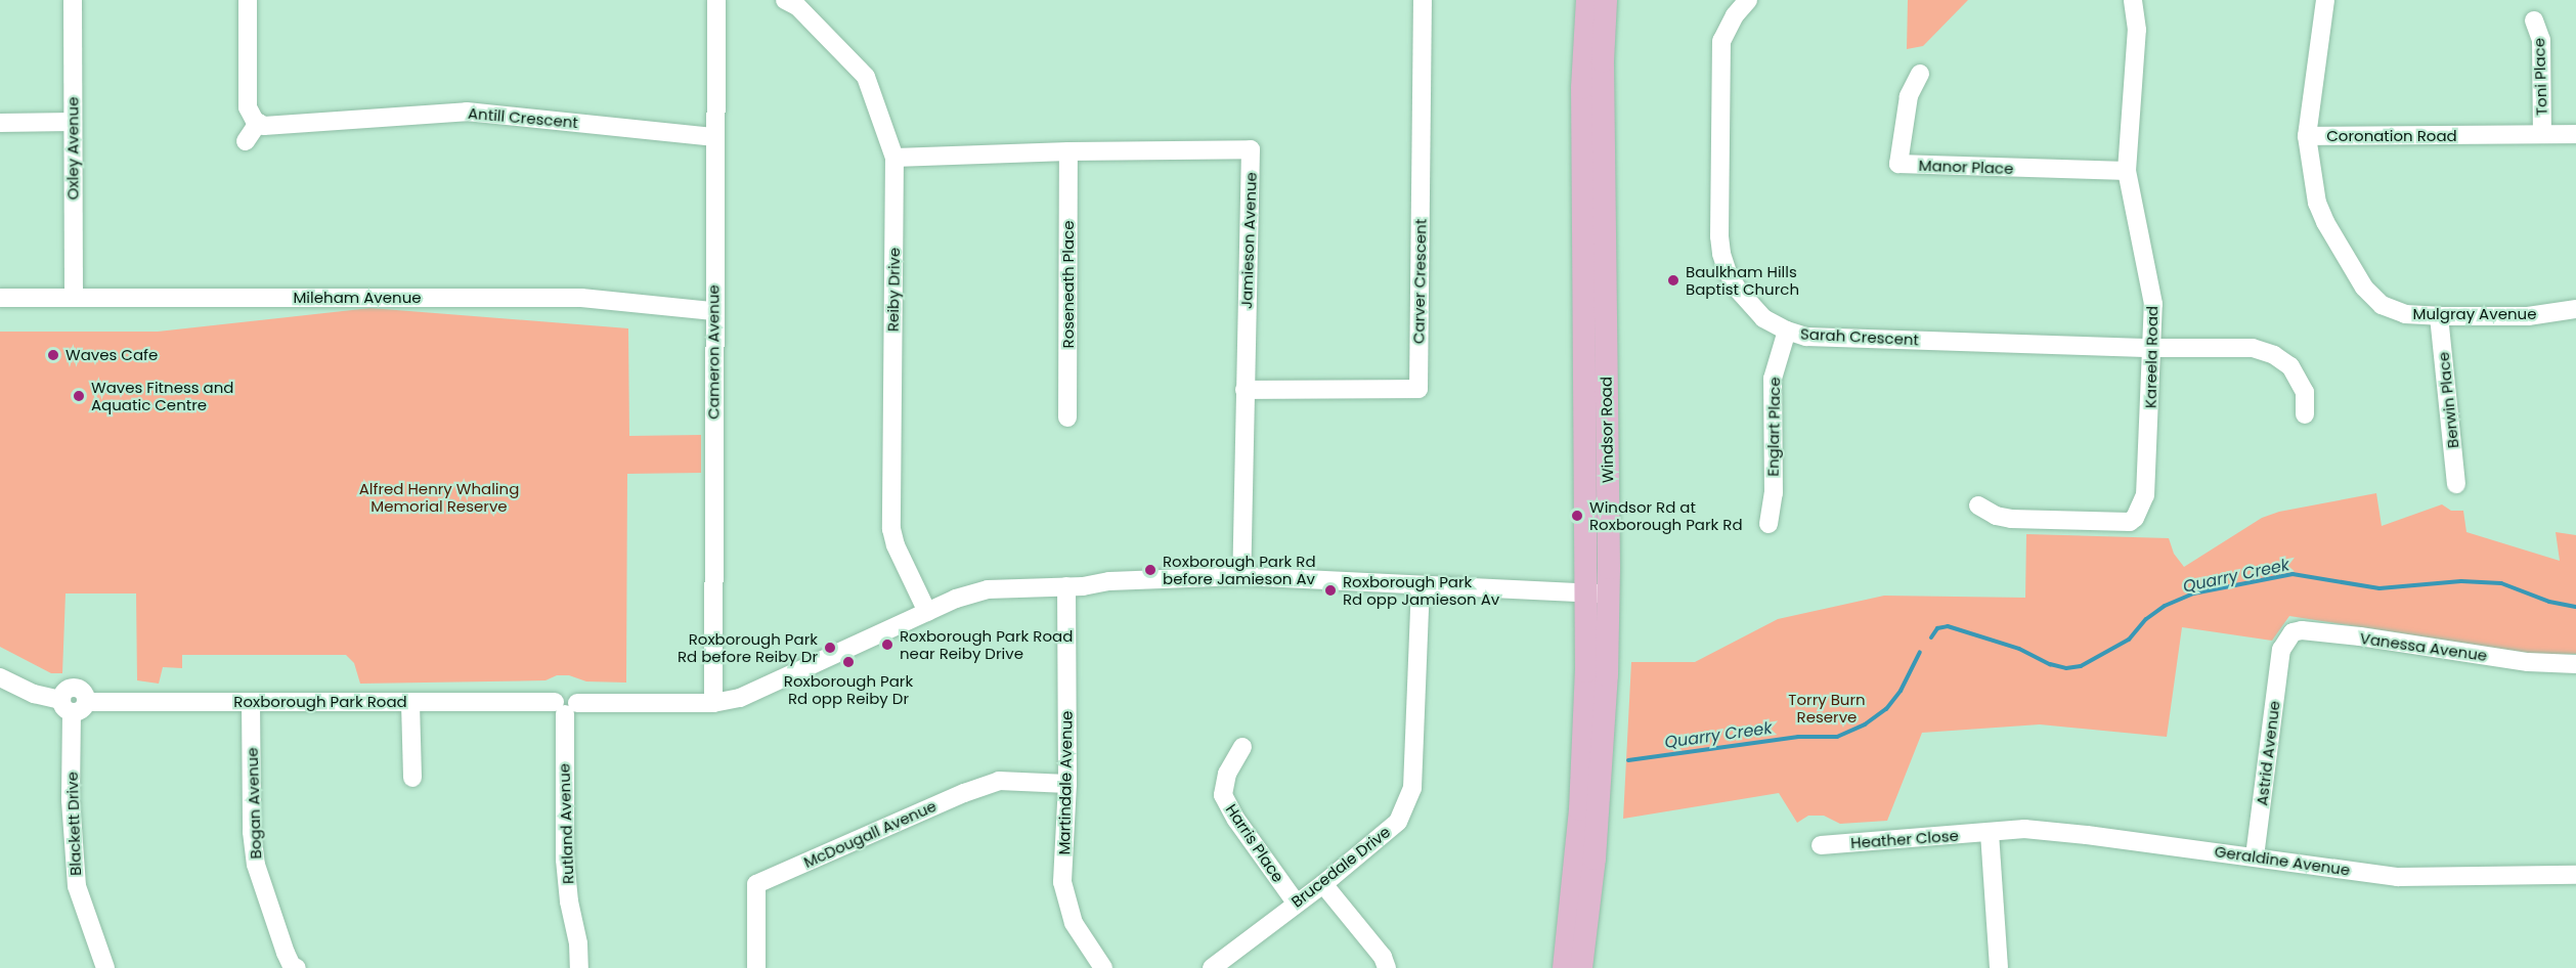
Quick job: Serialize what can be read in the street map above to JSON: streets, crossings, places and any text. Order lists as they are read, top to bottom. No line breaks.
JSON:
{"streets":{"main road":["Windsor Road"],"street":["Toni Place","Antill Crescent","Coronation Road","Oxley Avenue","Manor Place","Jamieson Avenue","Carver Crescent","Roseneath Place","Reiby Drive","Mileham Avenue","Mulgray Avenue","Sarah Crescent","Cameron Avenue","Kareela Road","Berwin Place","Englart Place","Vanessa Avenue","Roxborough Park Road","Astrid Avenue","Martindale Avenue","Bogan Avenue","Blackett Drive","Rutland Avenue","McDougall Avenue","Heather Close","Harris Place","Geraldine Avenue","Brucedale Drive"]},"crossings":[["Toni Place","Coronation Road"],["Antill Crescent","Cameron Avenue"],["Coronation Road","Mulgray Avenue"],["Oxley Avenue","Mileham Avenue"],["Manor Place","Kareela Road"],["Jamieson Avenue","Carver Crescent"],["Jamieson Avenue","Roseneath Place"],["Jamieson Avenue","Reiby Drive"],["Jamieson Avenue","Roxborough Park Road"],["Reiby Drive","Roxborough Park Road"],["Mileham Avenue","Cameron Avenue"],["Mulgray Avenue","Berwin Place"],["Sarah Crescent","Kareela Road"],["Sarah Crescent","Englart Place"],["Cameron Avenue","Roxborough Park Road"],["Windsor Road","Roxborough Park Road"],["Vanessa Avenue","Astrid Avenue"],["Roxborough Park Road","Martindale Avenue"],["Roxborough Park Road","Bogan Avenue"],["Roxborough Park Road","Blackett Drive"],["Roxborough Park Road","Rutland Avenue"],["Roxborough Park Road","Brucedale Drive"],["Astrid Avenue","Geraldine Avenue"],["Martindale Avenue","McDougall Avenue"],["Heather Close","Geraldine Avenue"],["Harris Place","Brucedale Drive"]],"water":["Quarry Creek"],"parks":["Alfred Henry Whaling Memorial Reserve","Torry Burn Reserve"],"places":["Baulkham Hills Baptist Church","Waves Cafe","Waves Fitness and Aquatic Centre","Windsor Rd at Roxborough Park Rd","Roxborough Park Rd before Jamieson Av","Roxborough Park Rd opp Jamieson Av","Roxborough Park Road near Reiby Drive","Roxborough Park Rd before Reiby Dr","Roxborough Park Rd opp Reiby Dr"]}
